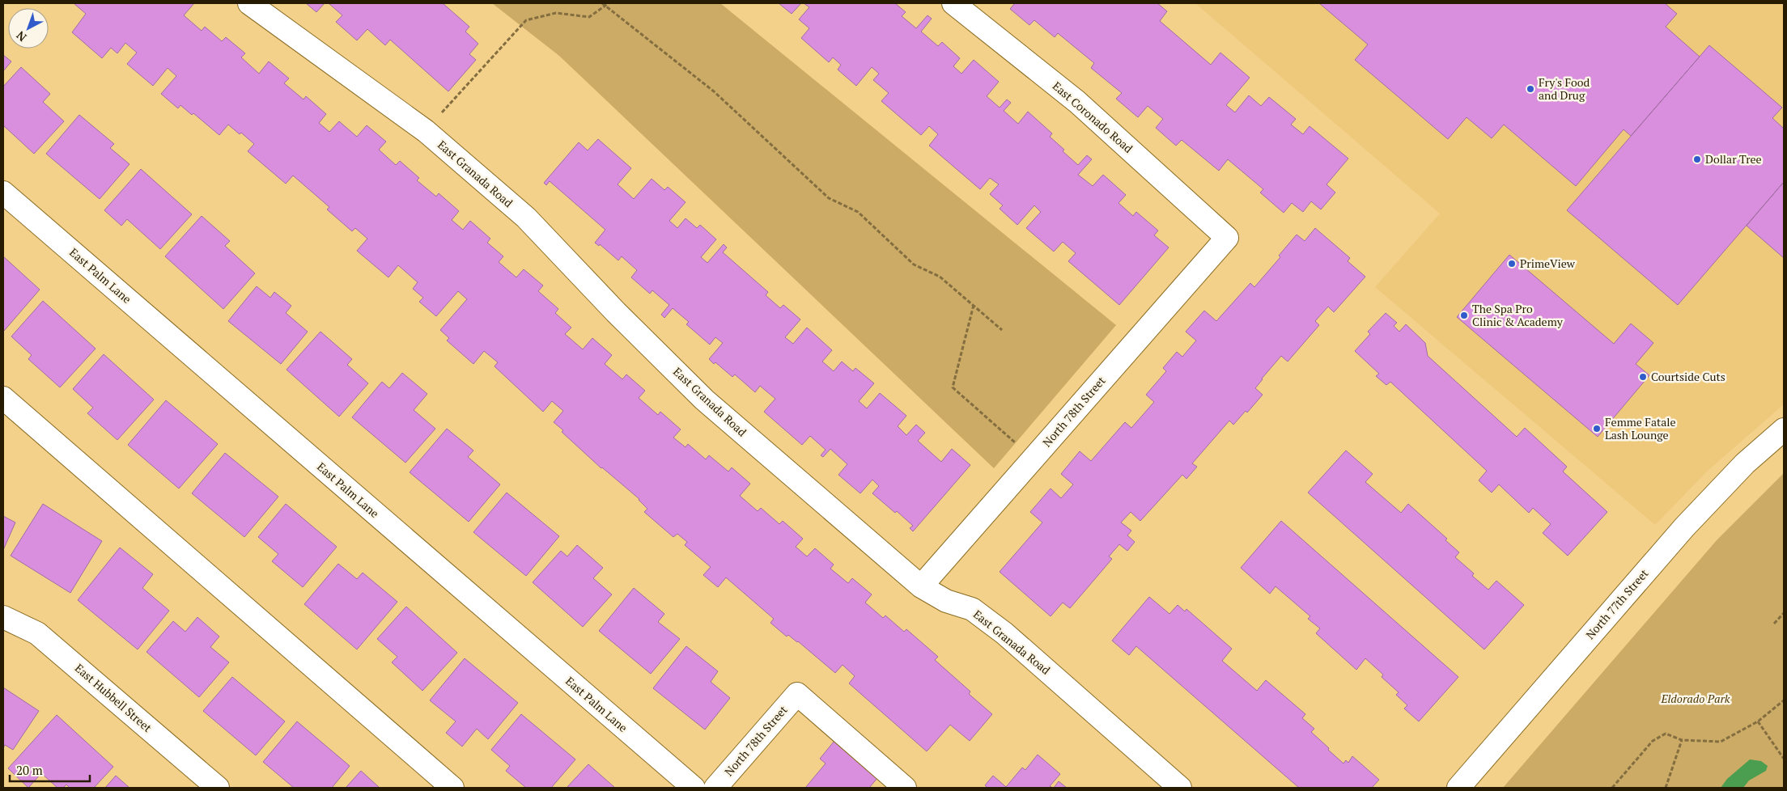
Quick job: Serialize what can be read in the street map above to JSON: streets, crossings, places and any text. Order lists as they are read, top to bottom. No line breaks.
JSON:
{"streets":{"street":["East Coronado Road","East Granada Road","East Palm Lane","North 78th Street","North 77th Street","East Hubbell Street"]},"crossings":[["East Coronado Road","North 78th Street"],["East Granada Road","North 78th Street"]],"parks":["Eldorado Park"],"places":["Fry's Food and Drug","Dollar Tree","PrimeView","The Spa Pro Clinic & Academy","Courtside Cuts","Femme Fatale Lash Lounge"],"scale_bar":"20 m","north":"bottom left"}
